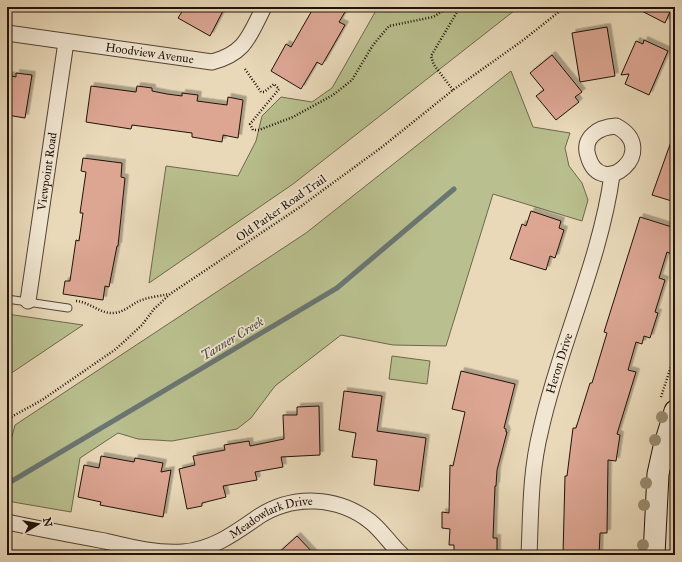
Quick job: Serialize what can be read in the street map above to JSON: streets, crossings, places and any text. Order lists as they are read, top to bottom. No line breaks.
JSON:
{"streets":{"street":["Hoodview Avenue","Viewpoint Road","Heron Drive","Meadowlark Drive"],"path":["Old Parker Road Trail"]},"crossings":[["Hoodview Avenue","Viewpoint Road"]],"water":["Tanner Creek"],"north":"right"}
